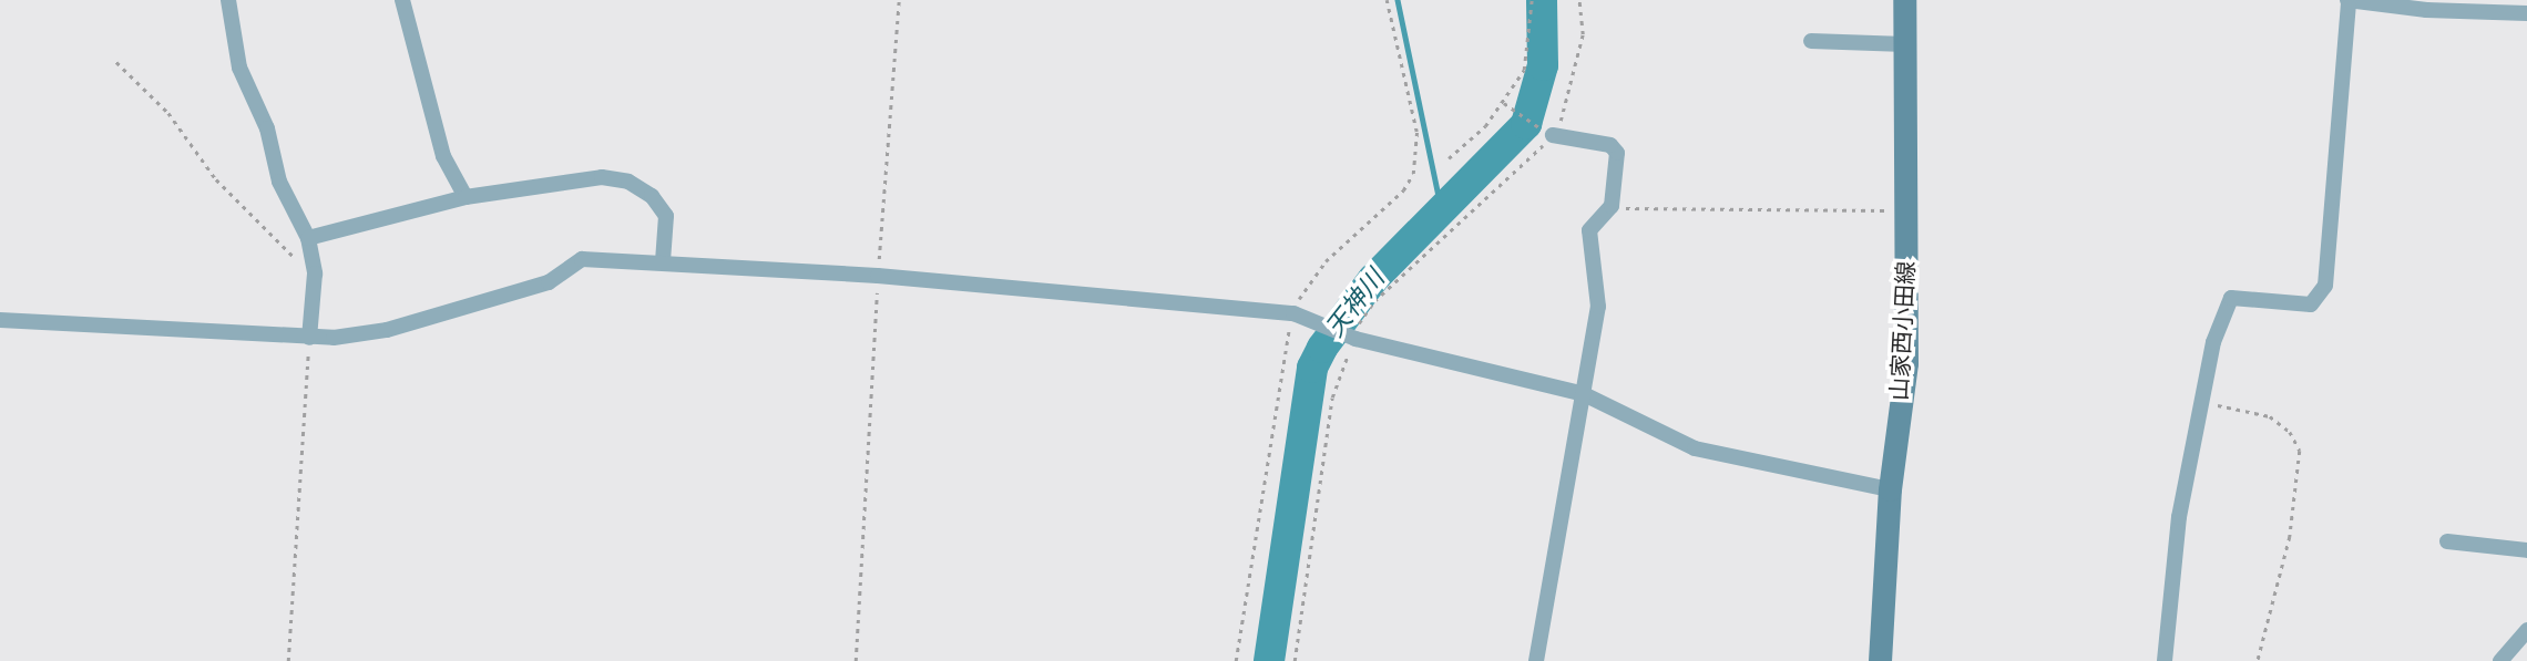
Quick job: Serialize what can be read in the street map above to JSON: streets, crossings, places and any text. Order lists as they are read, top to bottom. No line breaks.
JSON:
{"streets":{"main road":["山家西小田線"]},"water":["天神川"]}
